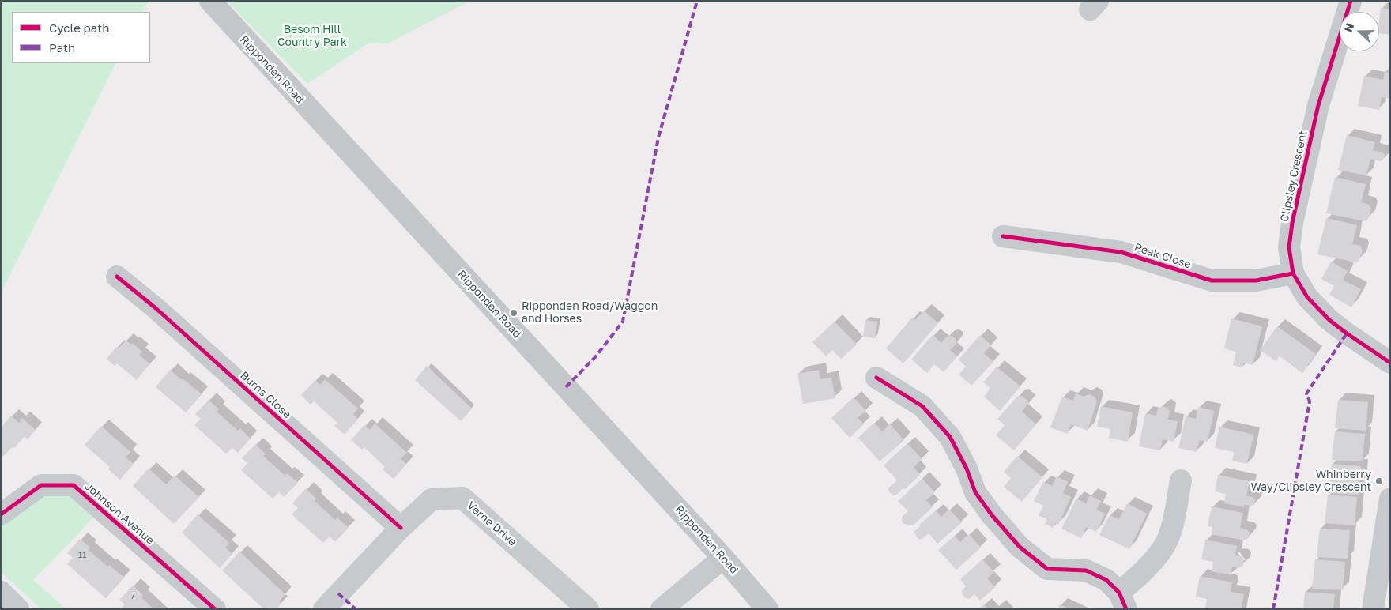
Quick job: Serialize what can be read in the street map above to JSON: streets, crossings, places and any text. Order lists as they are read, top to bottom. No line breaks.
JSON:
{"streets":{"main road":["Ripponden Road"],"street":["Clipsley Crescent","Peak Close","Burns Close","Johnson Avenue","Verne Drive"]},"crossings":[["Clipsley Crescent","Peak Close"],["Burns Close","Verne Drive"]],"parks":["Besom Hill Country Park"],"places":["Ripponden Road/Waggon and Horses","Whinberry Way/Clipsley Crescent"],"house_numbers":["11","7"],"legend":["Cycle path","Path"],"north":"left"}
